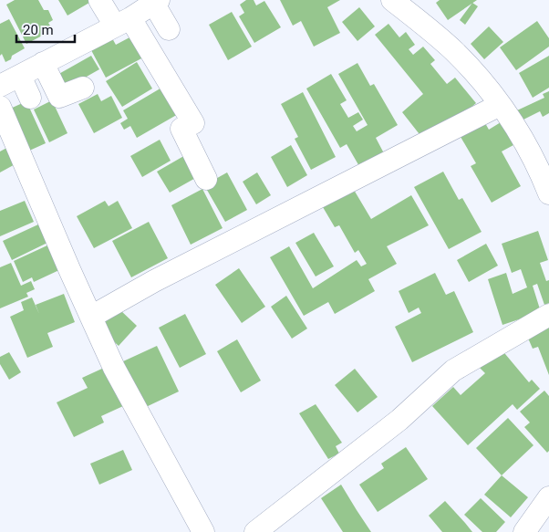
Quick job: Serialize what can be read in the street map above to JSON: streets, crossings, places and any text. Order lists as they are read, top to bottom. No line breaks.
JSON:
{"scale_bar":"20 m"}
